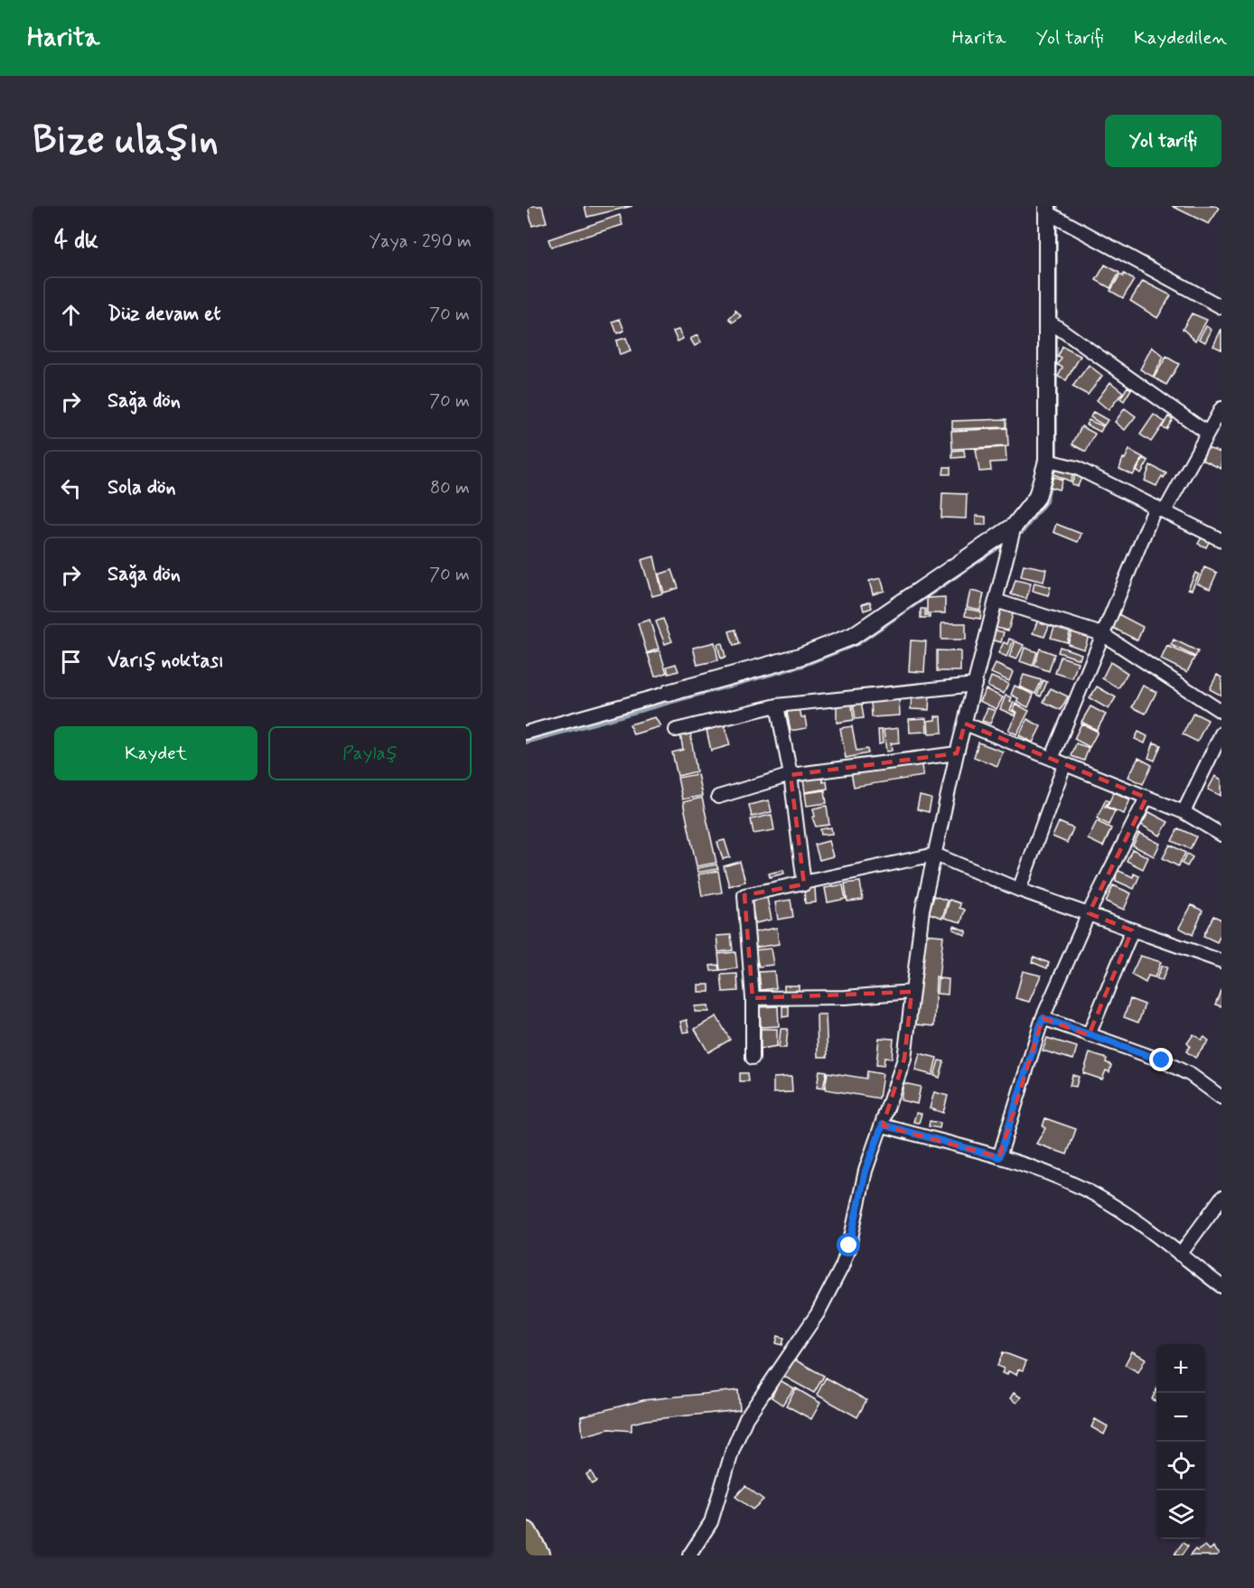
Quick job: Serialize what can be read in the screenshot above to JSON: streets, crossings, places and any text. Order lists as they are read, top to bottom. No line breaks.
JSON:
{"page":{"header":"Harita","nav":["Harita","Yol tarifi","Kaydedilen"],"buttons":["Yol tarifi",["Kaydet","Paylaş"]],"title":"Bize ulaşın","heading":["4 dk","Yaya · 290 m"],"list":[["Düz devam et","70 m"],["Sağa dön","70 m"],["Sola dön","80 m"],["Sağa dön","70 m"],"Varış noktası"],"map_buttons":["+","−"]}}
